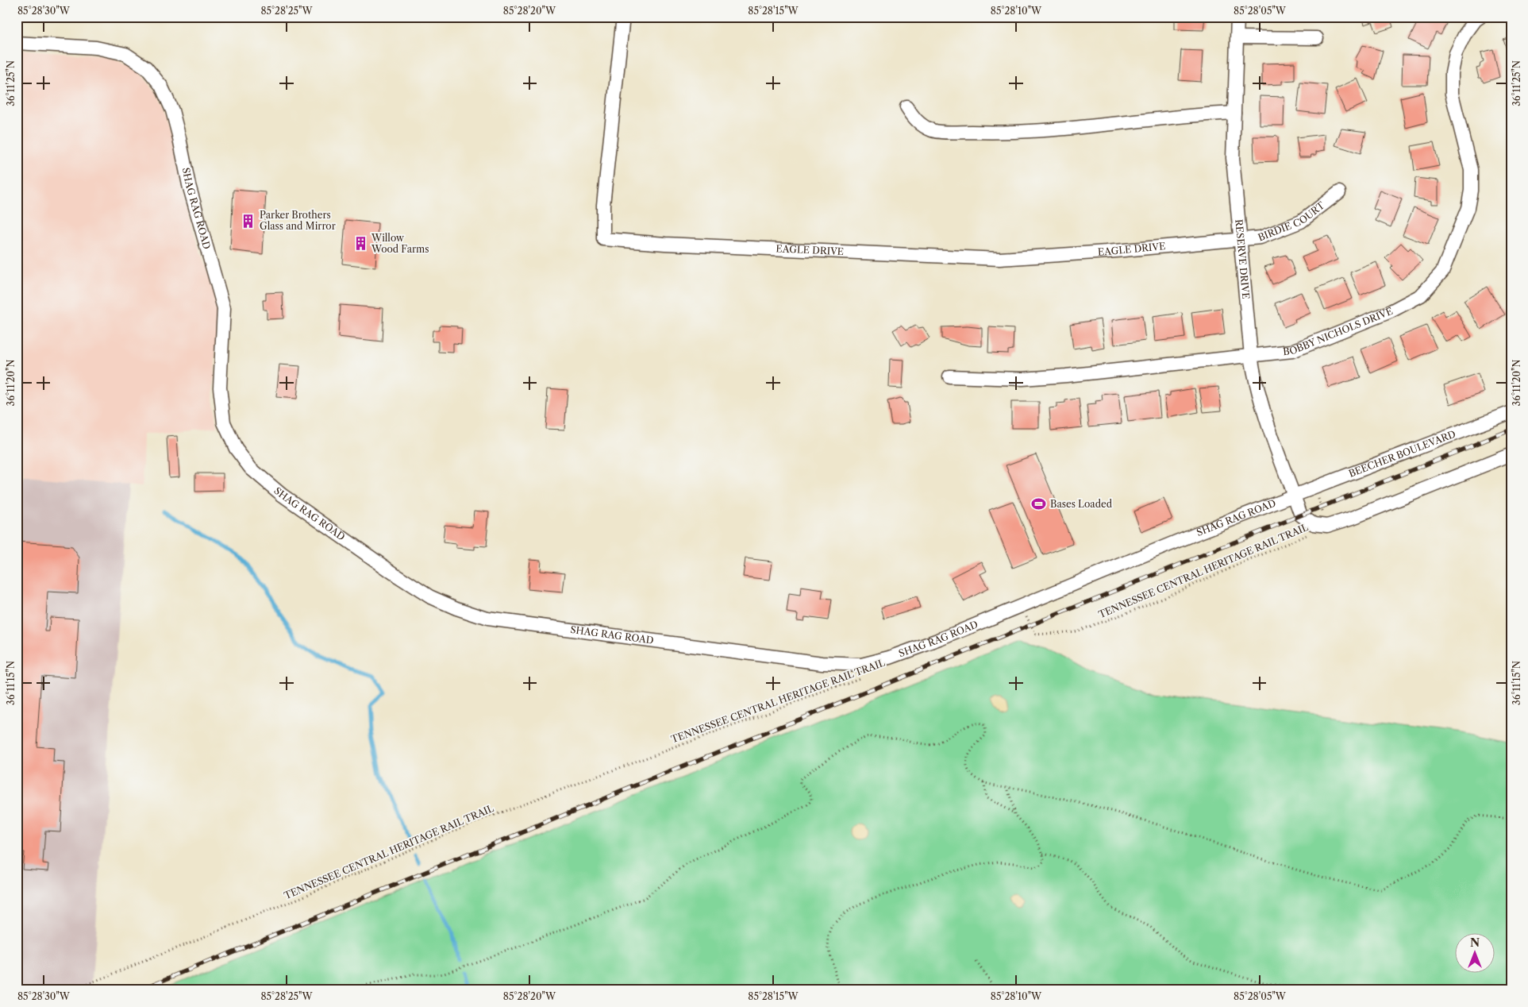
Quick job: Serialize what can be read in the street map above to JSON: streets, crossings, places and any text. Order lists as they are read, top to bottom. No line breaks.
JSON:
{"streets":{"street":["SHAG RAG ROAD","BIRDIE COURT","EAGLE DRIVE","RESERVE DRIVE","BOBBY NICHOLS DRIVE","BEECHER BOULEVARD"],"path":["TENNESSEE CENTRAL HERITAGE RAIL TRAIL"]},"crossings":[["SHAG RAG ROAD","RESERVE DRIVE"],["SHAG RAG ROAD","BEECHER BOULEVARD"],["BIRDIE COURT","EAGLE DRIVE"],["BIRDIE COURT","RESERVE DRIVE"],["EAGLE DRIVE","RESERVE DRIVE"],["RESERVE DRIVE","BOBBY NICHOLS DRIVE"],["RESERVE DRIVE","BEECHER BOULEVARD"]],"places":{"building":["Parker Brothers Glass and Mirror","Willow Wood Farms"],"sports":["Bases Loaded"]},"north":"top","coordinates":["85°28'30\"W","85°28'25\"W","85°28'20\"W","85°28'15\"W","85°28'10\"W","85°28'05\"W","36°11'25\"N","36°11'20\"N","36°11'15\"N"]}
